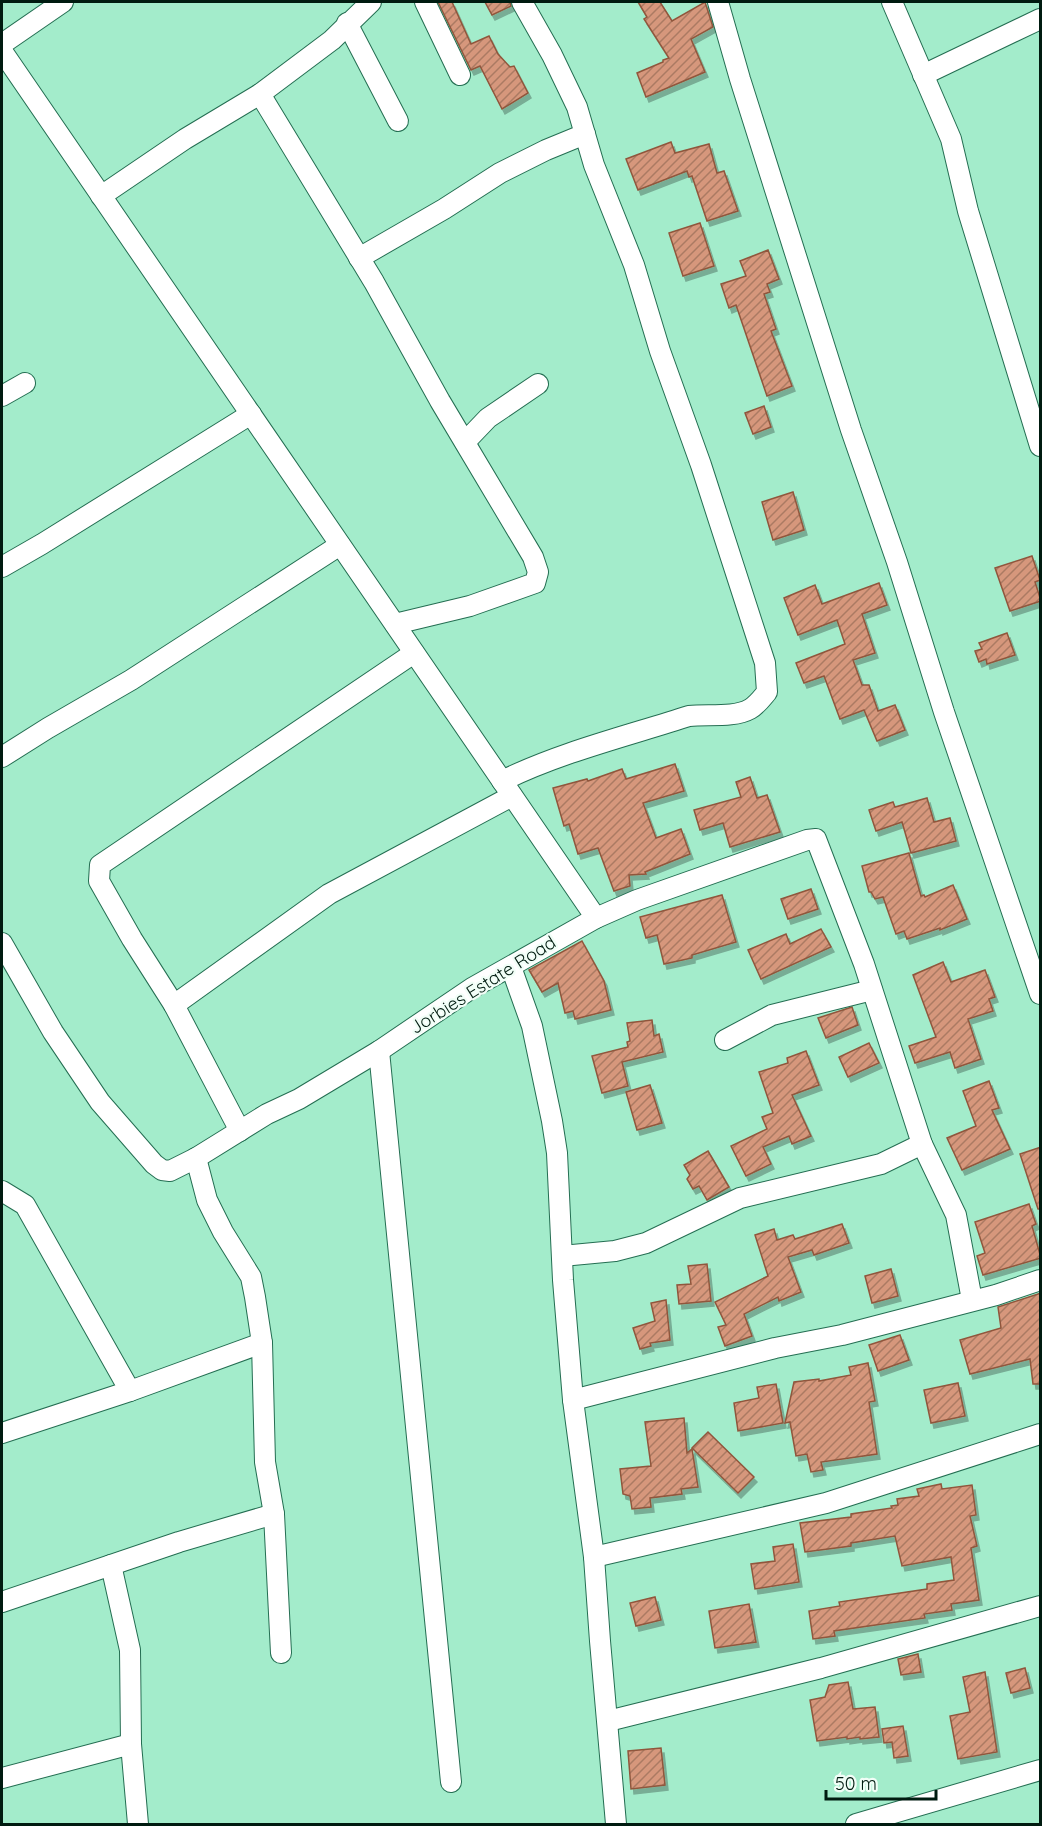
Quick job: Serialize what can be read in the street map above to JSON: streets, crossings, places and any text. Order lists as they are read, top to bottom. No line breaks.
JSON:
{"streets":{"street":["Jorbies Estate Road"]},"scale_bar":"50 m"}
